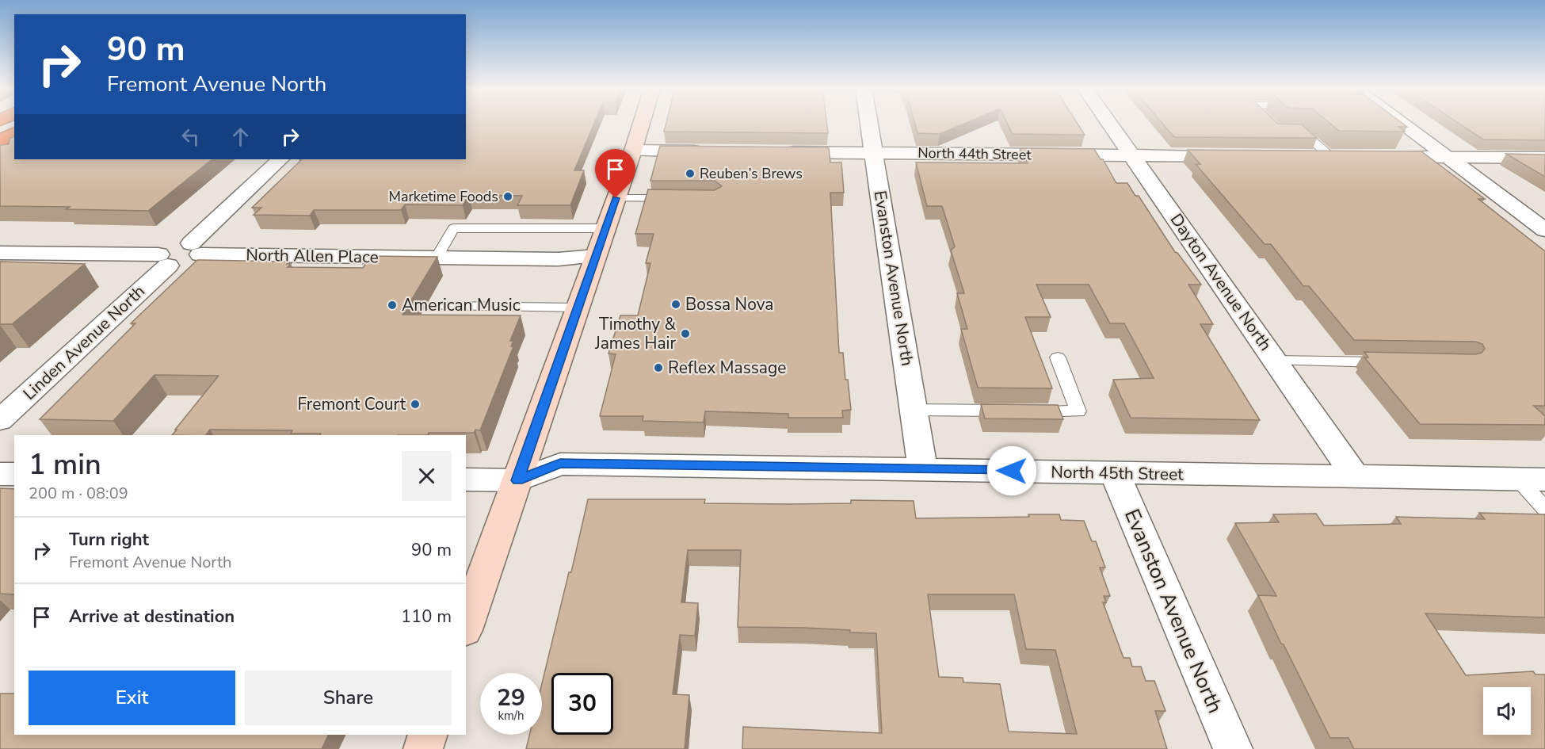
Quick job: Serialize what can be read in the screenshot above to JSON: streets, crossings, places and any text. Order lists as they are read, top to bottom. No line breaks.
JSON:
{"streets":{"street":["North 44th Street","North Allen Place","Evanston Avenue North","Dayton Avenue North","Linden Avenue North","North 45th Street"]},"crossings":[["North 44th Street","Evanston Avenue North"],["North 44th Street","Dayton Avenue North"],["Evanston Avenue North","North 45th Street"],["Dayton Avenue North","North 45th Street"]],"places":["Reuben’s Brews","Marketime Foods","Bossa Nova","American Music","Timothy & James Hair","Reflex Massage","Fremont Court"],"page":{"turn":["90 m","Fremont Avenue North"],"heading":["1 min","200 m · 08:09"],"list":[{"name":"Turn right","note":"Fremont Avenue North","value":"90 m"},{"name":"Arrive at destination","value":"110 m"}],"buttons":["Exit","Share"],"speed":"29 km/h","limit":"30"}}
